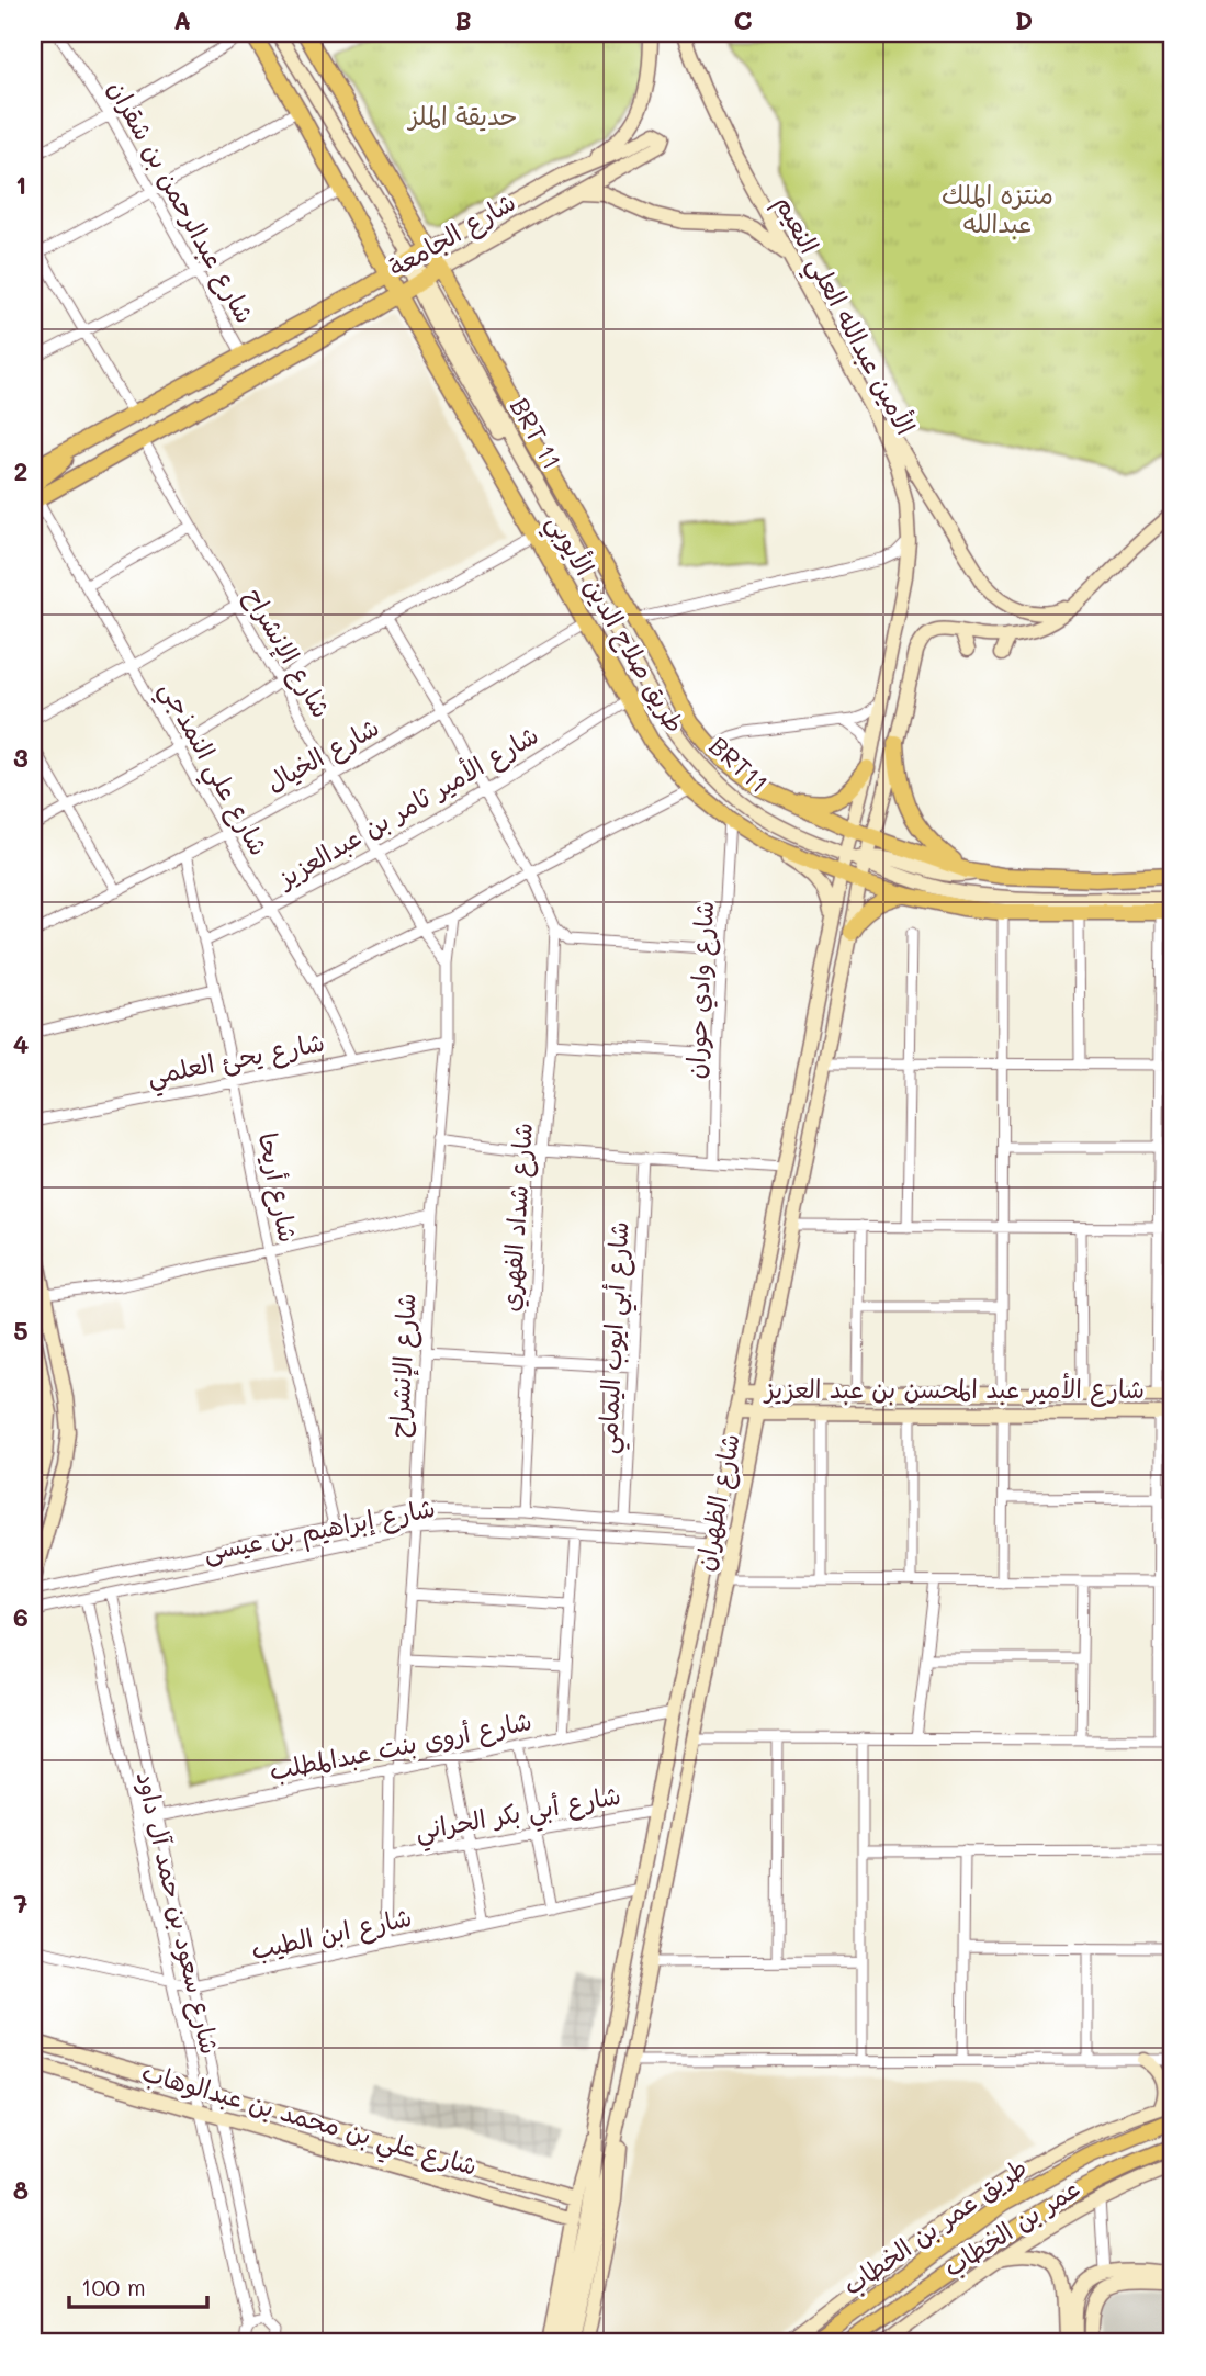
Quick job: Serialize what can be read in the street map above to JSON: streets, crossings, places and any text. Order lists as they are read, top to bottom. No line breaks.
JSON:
{"streets":{"main road":["شارع الجامعة","الأمين عبدالله العلي النعيم","BRT 11","طريق صلاح الدين الأيوبي","BRT11","شارع الأمير عبد المحسن بن عبد العزيز","شارع الظهران","شارع علي بن محمد بن عبدالوهاب","طريق عمر بن الخطاب","عمر بن الخطاب"],"street":["شارع عبدالرحمن بن شقران","شارع الإنشراح","شارع الخيال","شارع علي النمذجي","شارع الأمير ثامر بن عبدالعزيز","شارع وادي حوران","شارع يحئ العلمي","شارع أريحا","شارع شداد الفهري","شارع أبي ايوب اليمامي","شارع إبراهيم بن عيسى","شارع أروى بنت عبدالمطلب","شارع أبي بكر الحراني","شارع سعود بن حمد آل داود","شارع ابن الطيب"]},"crossings":[["شارع عبدالرحمن بن شقران","شارع الجامعة"],["شارع الجامعة","BRT 11"],["شارع الجامعة","طريق صلاح الدين الأيوبي"],["شارع الجامعة","شارع الإنشراح"],["شارع الجامعة","شارع علي النمذجي"],["الأمين عبدالله العلي النعيم","طريق صلاح الدين الأيوبي"],["الأمين عبدالله العلي النعيم","BRT11"],["الأمين عبدالله العلي النعيم","شارع الظهران"],["BRT 11","BRT11"],["طريق صلاح الدين الأيوبي","شارع الخيال"],["طريق صلاح الدين الأيوبي","شارع الأمير ثامر بن عبدالعزيز"],["طريق صلاح الدين الأيوبي","شارع وادي حوران"],["طريق صلاح الدين الأيوبي","شارع الظهران"],["شارع الإنشراح","شارع الخيال"],["شارع الإنشراح","شارع الأمير ثامر بن عبدالعزيز"],["شارع الإنشراح","شارع يحئ العلمي"],["شارع الإنشراح","شارع إبراهيم بن عيسى"],["شارع الإنشراح","شارع أروى بنت عبدالمطلب"],["شارع الإنشراح","شارع أبي بكر الحراني"],["شارع الإنشراح","شارع ابن الطيب"],["شارع الخيال","شارع علي النمذجي"],["شارع الخيال","شارع أريحا"],["شارع الخيال","شارع شداد الفهري"],["BRT11","شارع الظهران"],["شارع علي النمذجي","شارع الأمير ثامر بن عبدالعزيز"],["شارع علي النمذجي","شارع يحئ العلمي"],["شارع الأمير ثامر بن عبدالعزيز","شارع أريحا"],["شارع الأمير ثامر بن عبدالعزيز","شارع شداد الفهري"],["شارع وادي حوران","شارع شداد الفهري"],["شارع يحئ العلمي","شارع أريحا"],["شارع الأمير عبد المحسن بن عبد العزيز","شارع الظهران"],["شارع الظهران","شارع إبراهيم بن عيسى"],["شارع الظهران","شارع أروى بنت عبدالمطلب"],["شارع الظهران","شارع أبي بكر الحراني"],["شارع الظهران","شارع ابن الطيب"],["شارع إبراهيم بن عيسى","شارع سعود بن حمد آل داود"],["شارع أروى بنت عبدالمطلب","شارع سعود بن حمد آل داود"],["شارع سعود بن حمد آل داود","شارع ابن الطيب"],["شارع سعود بن حمد آل داود","شارع علي بن محمد بن عبدالوهاب"]],"parks":["حديقة الملز","منتزه الملك عبدالله"],"scale_bar":"100 m","grid":{"columns":["A","B","C","D"],"rows":["1","2","3","4","5","6","7","8"]}}
